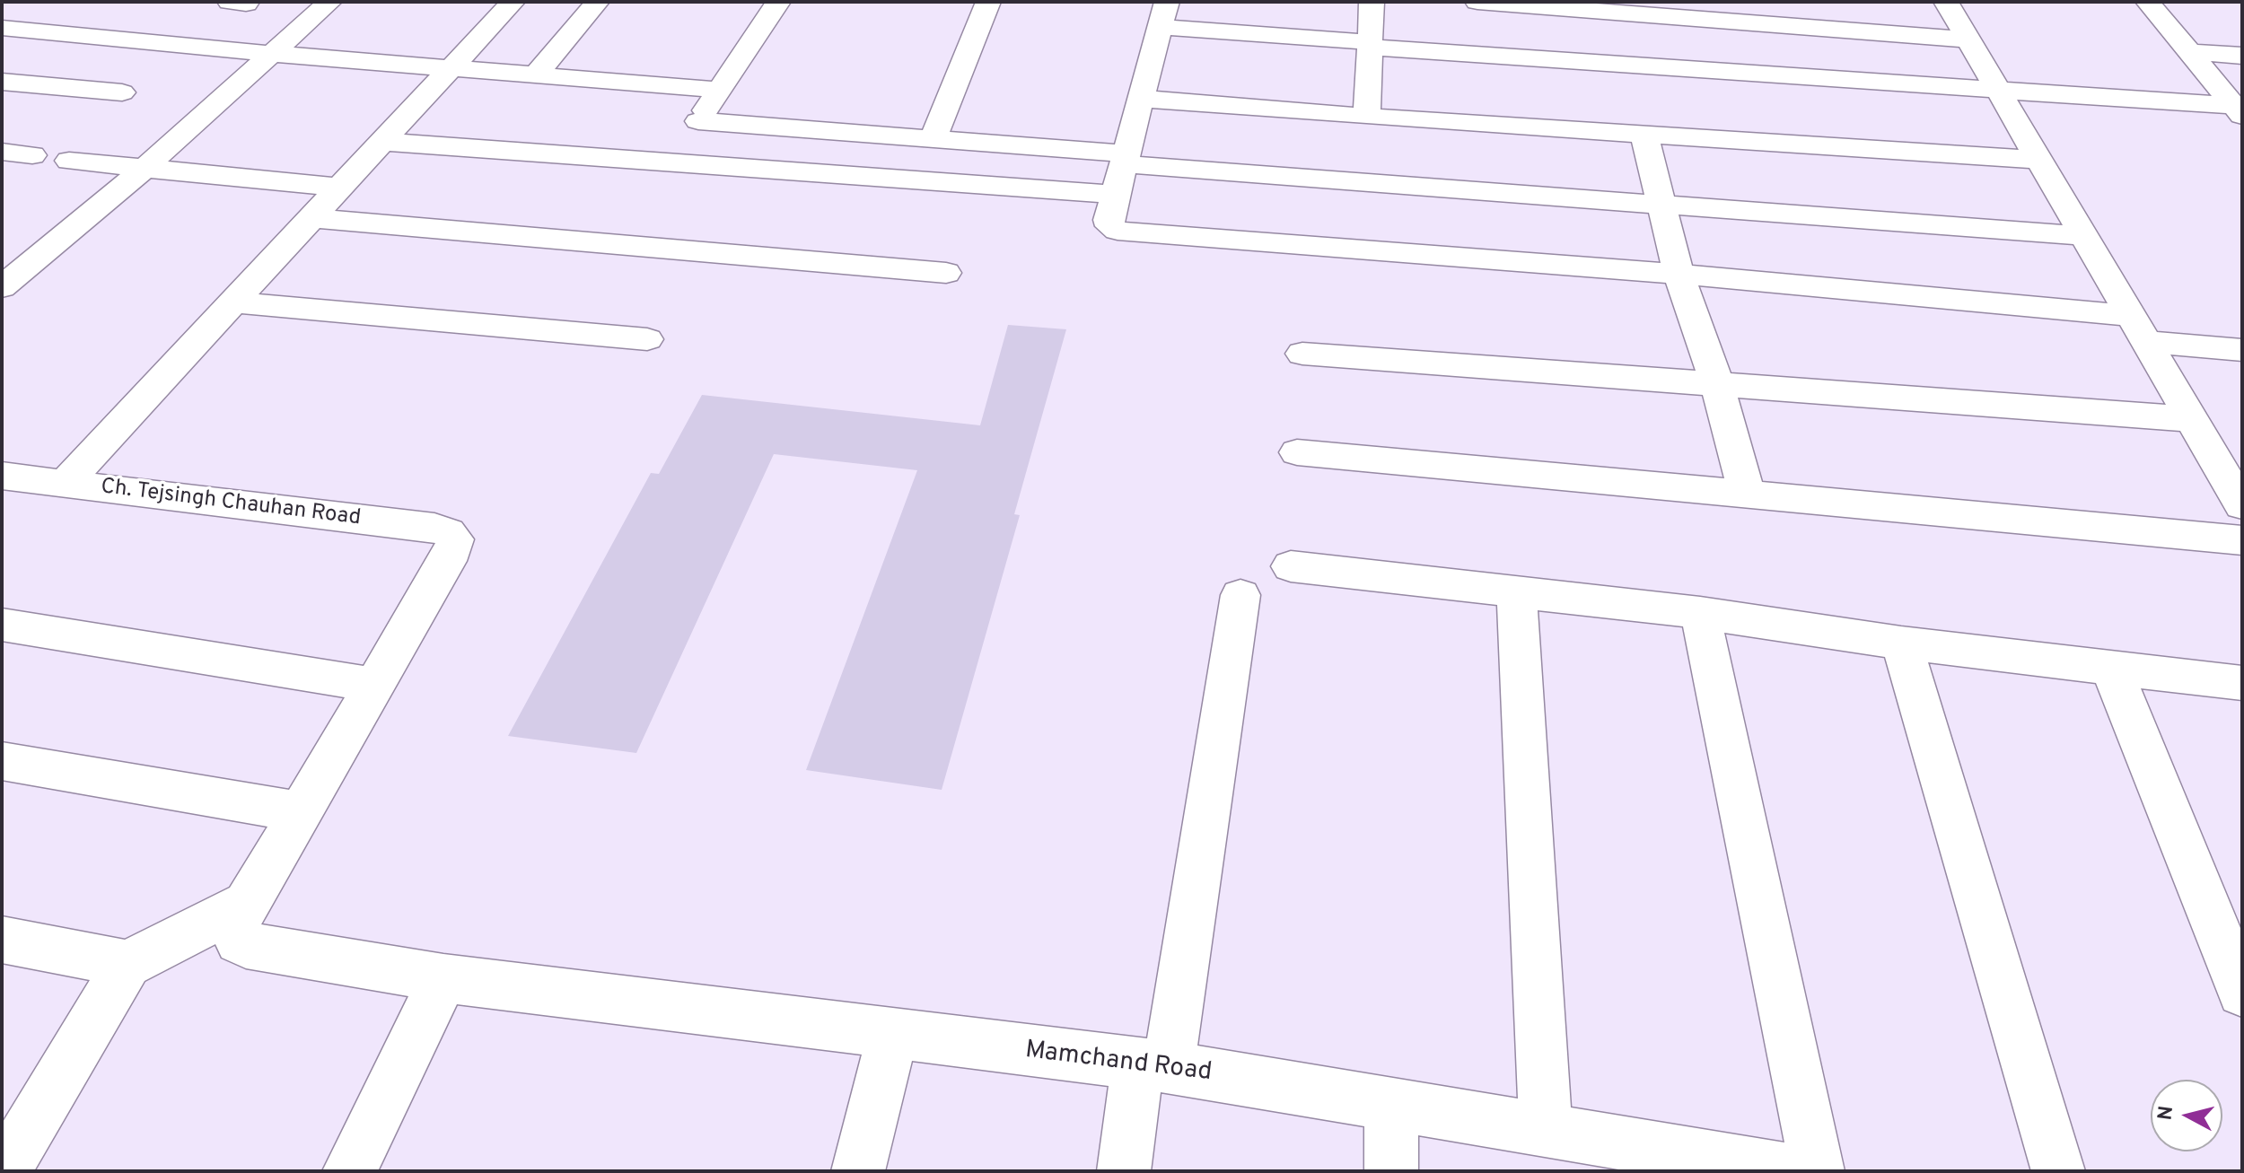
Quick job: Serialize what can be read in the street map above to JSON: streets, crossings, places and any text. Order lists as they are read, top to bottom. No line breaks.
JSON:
{"streets":{"street":["Ch. Tejsingh Chauhan Road","Mamchand Road"]},"north":"left"}
